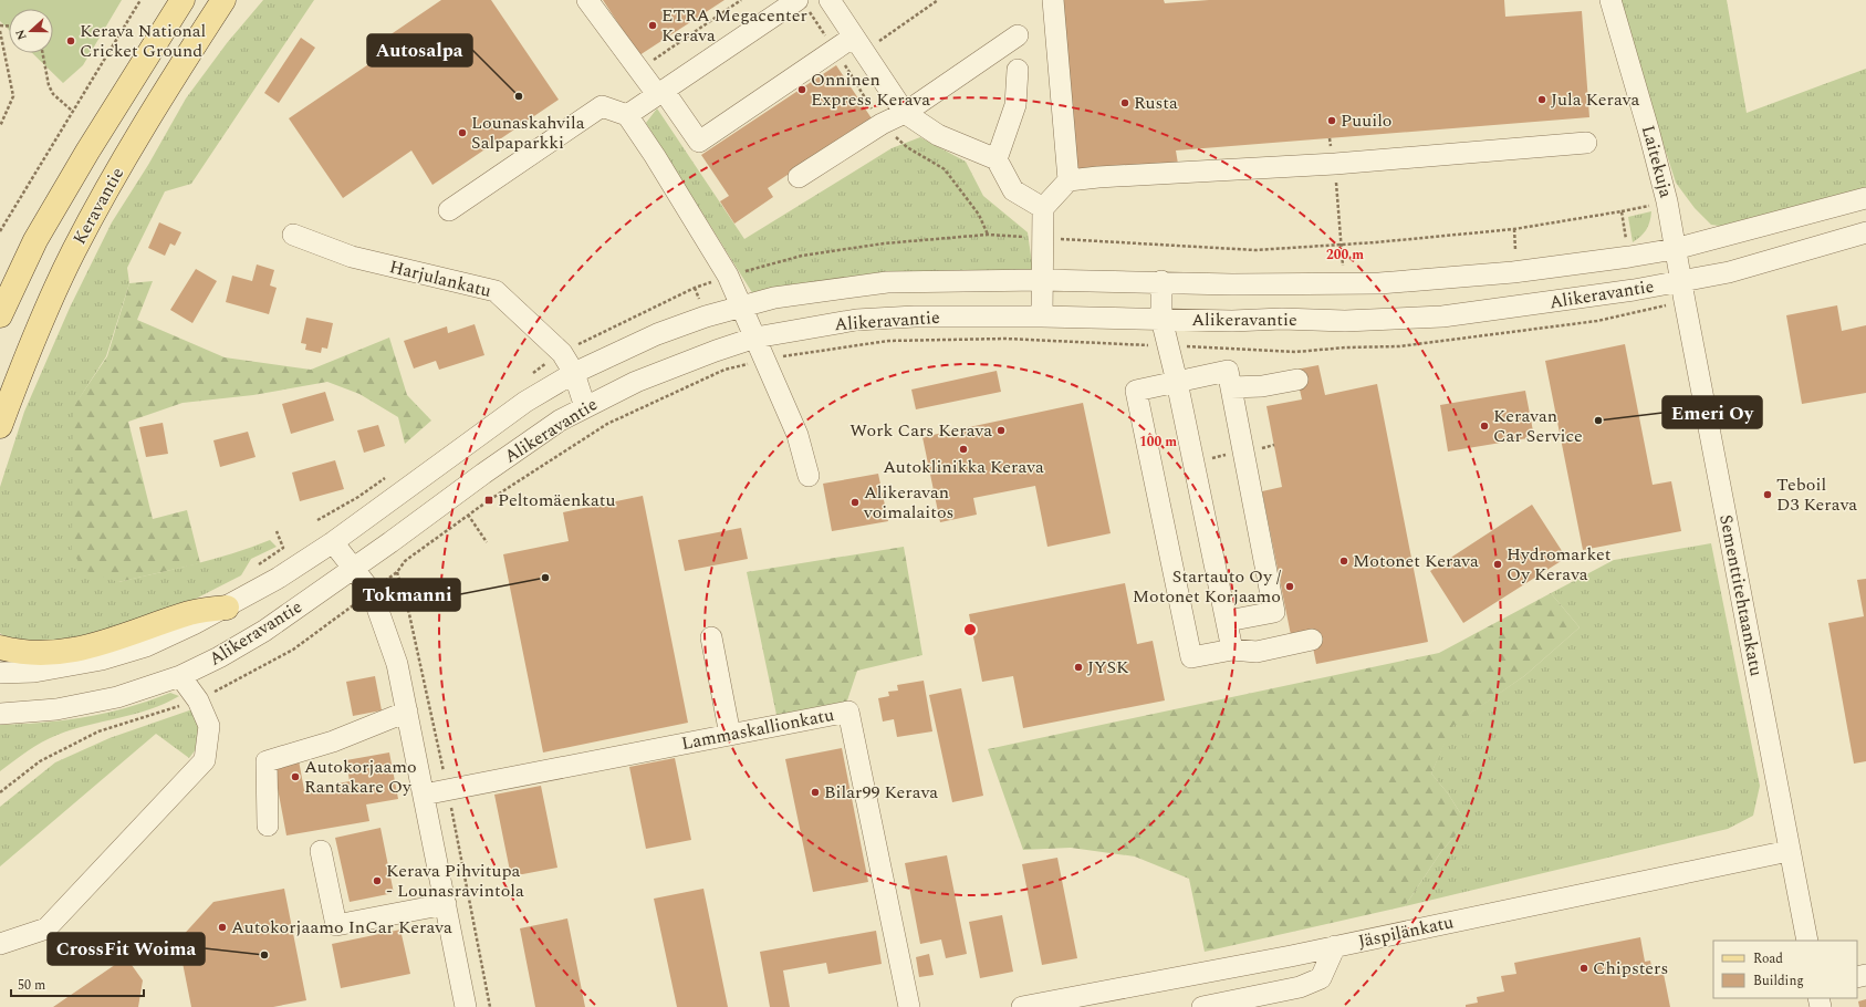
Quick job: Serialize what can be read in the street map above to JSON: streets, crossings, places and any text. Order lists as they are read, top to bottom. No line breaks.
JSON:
{"streets":{"main road":["Keravantie"],"street":["Laitekuja","Harjulankatu","Alikeravantie","Sementtitehtaankatu","Lammaskallionkatu","Jäspilänkatu"]},"crossings":[["Laitekuja","Alikeravantie"],["Laitekuja","Sementtitehtaankatu"],["Harjulankatu","Alikeravantie"],["Alikeravantie","Sementtitehtaankatu"],["Sementtitehtaankatu","Jäspilänkatu"]],"places":{"other":["ETRA Megacenter Kerava","Kerava National Cricket Ground","Onninen Express Kerava","Autosalpa","Jula Kerava","Rusta","Puuilo","Lounaskahvila Salpaparkki","Emeri Oy","Keravan Car Service","Work Cars Kerava","Autoklinikka Kerava","Teboil D3 Kerava","Alikeravan voimalaitos","Motonet Kerava","Hydromarket Oy Kerava","Tokmanni","Startauto Oy / Motonet Korjaamo","JYSK","Autokorjaamo Rantakare Oy","Bilar99 Kerava","Kerava Pihvitupa - Lounasravintola","Autokorjaamo InCar Kerava","CrossFit Woima","Chipsters"],"transit":["Peltomäenkatu"]},"legend":["Road","Building"],"scale_bar":"50 m","north":"left","rings":["200 m","100 m"]}
